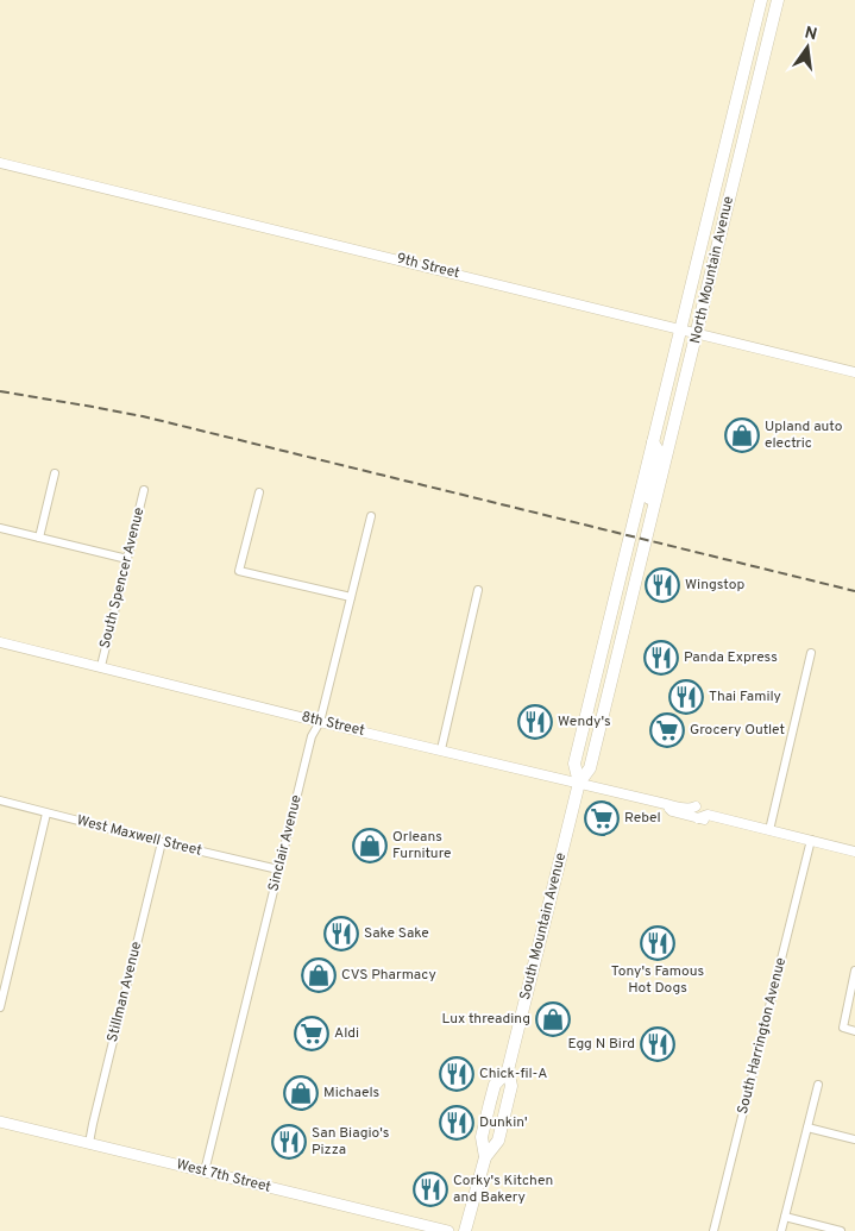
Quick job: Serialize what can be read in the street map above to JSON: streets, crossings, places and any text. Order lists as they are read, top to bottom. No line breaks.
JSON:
{"streets":{"main road":["North Mountain Avenue","South Mountain Avenue","West 7th Street"],"street":["9th Street","South Spencer Avenue","8th Street","West Maxwell Street","Sinclair Avenue","Stillman Avenue","South Harrington Avenue"]},"crossings":[["9th Street","North Mountain Avenue"],["North Mountain Avenue","South Mountain Avenue"],["South Spencer Avenue","8th Street"],["8th Street","Sinclair Avenue"],["8th Street","South Mountain Avenue"],["8th Street","South Harrington Avenue"],["West Maxwell Street","Sinclair Avenue"],["West Maxwell Street","Stillman Avenue"],["Sinclair Avenue","West 7th Street"],["Stillman Avenue","West 7th Street"]],"places":{"shop":["Upland auto electric","Orleans Furniture","CVS Pharmacy","Lux threading","Michaels"],"restaurant":["Wingstop","Panda Express","Thai Family","Wendy's","Sake Sake","Tony's Famous Hot Dogs","Egg N Bird","Chick-fil-A","Dunkin'","San Biagio's Pizza","Corky's Kitchen and Bakery"],"supermarket":["Grocery Outlet","Rebel","Aldi"]},"north":"top"}
